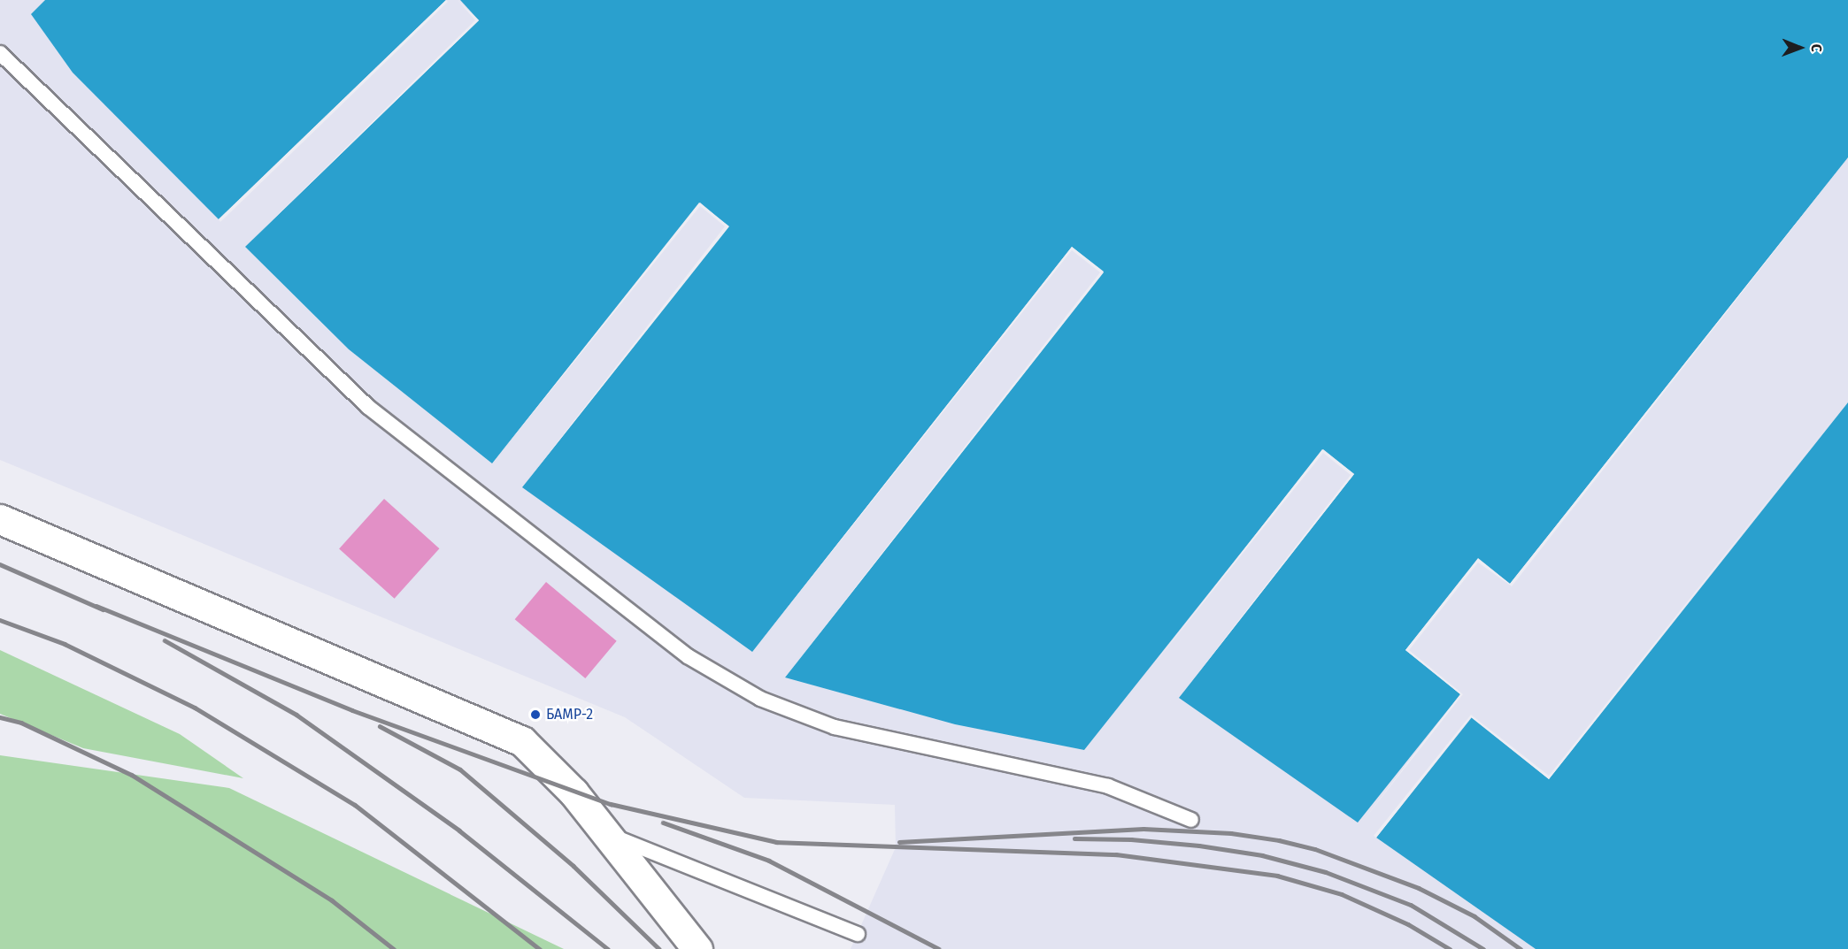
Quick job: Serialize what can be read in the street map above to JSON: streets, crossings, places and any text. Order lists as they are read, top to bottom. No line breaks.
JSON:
{"places":["БАМР-2"],"north":"right"}
